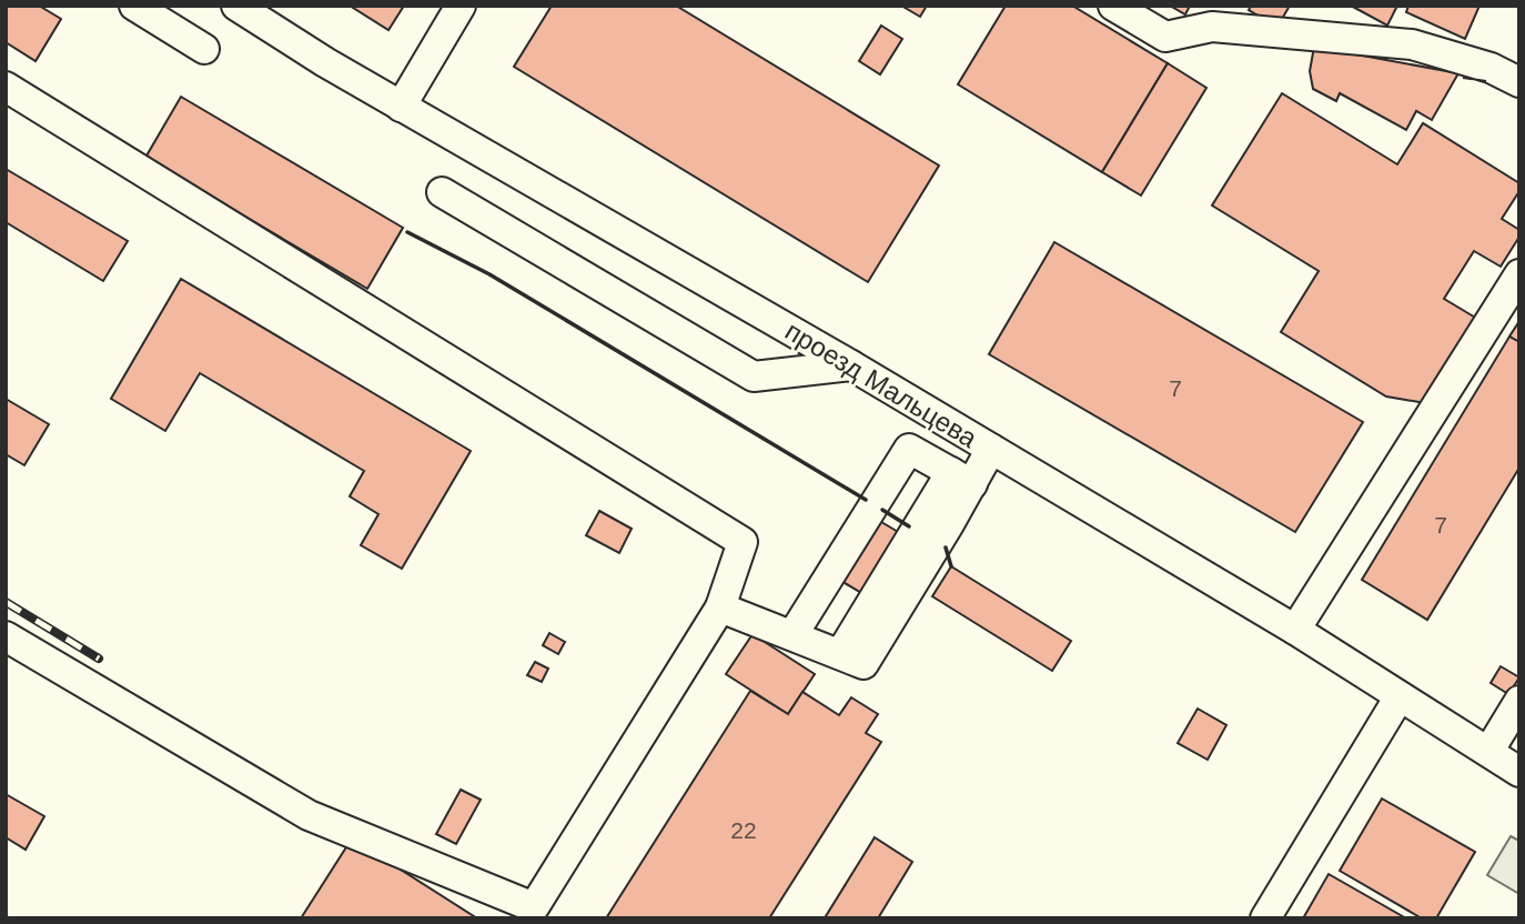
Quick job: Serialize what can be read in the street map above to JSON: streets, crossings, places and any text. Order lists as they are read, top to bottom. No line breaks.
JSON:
{"streets":{"street":["проезд Мальцева"]},"house_numbers":["7","7","22"]}
